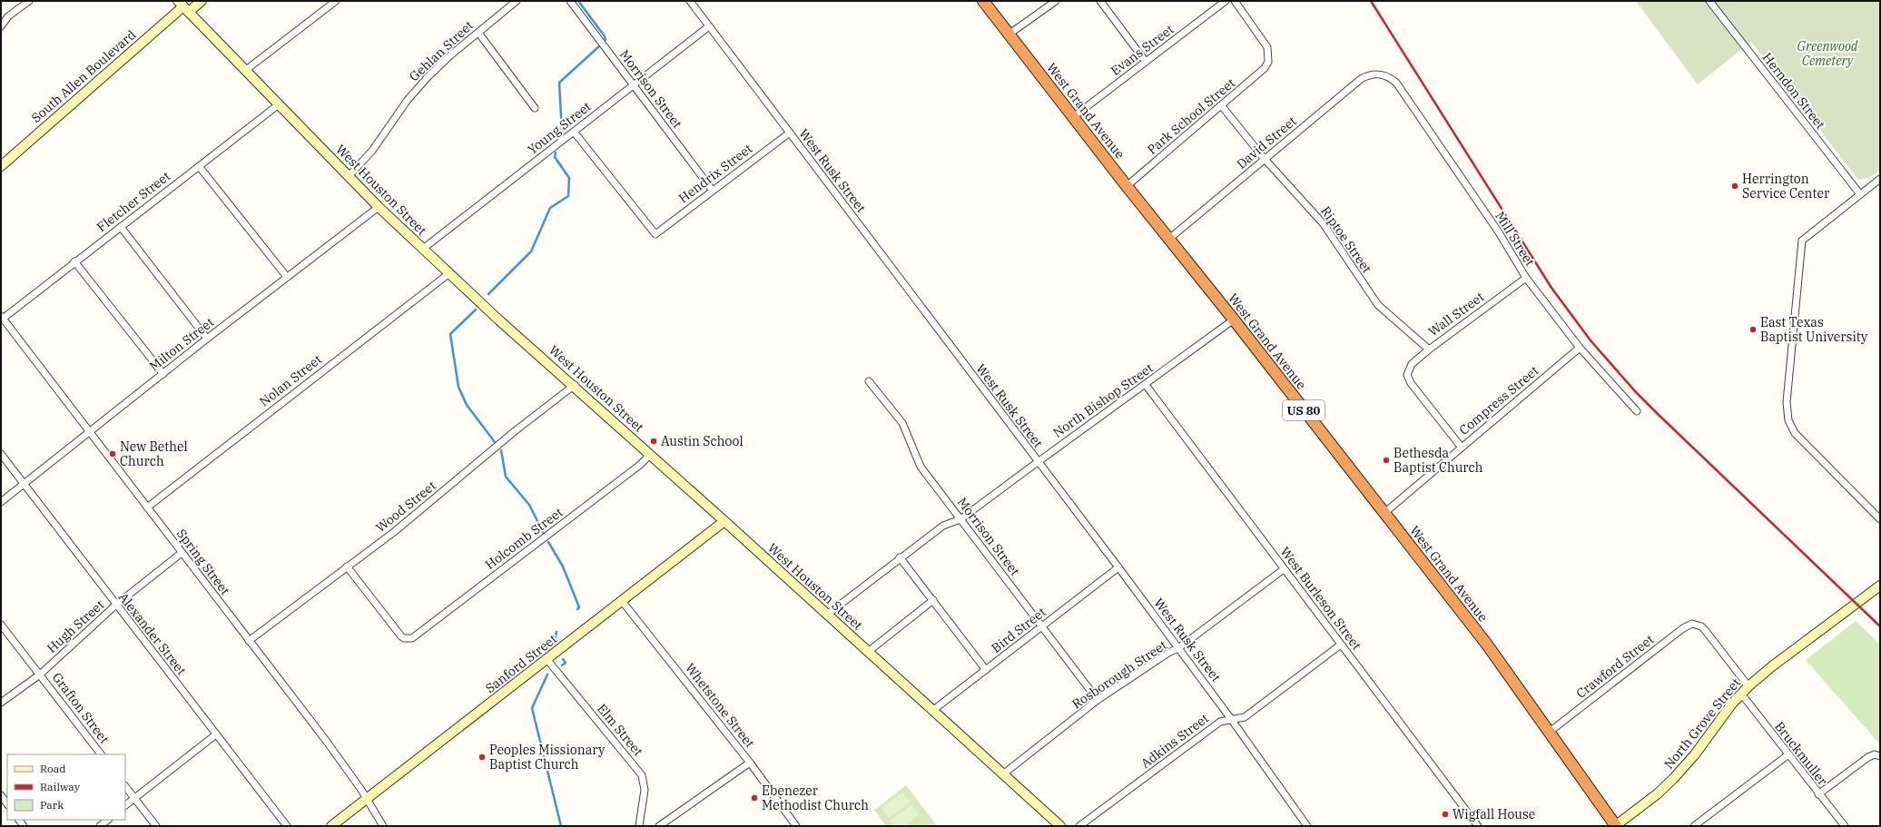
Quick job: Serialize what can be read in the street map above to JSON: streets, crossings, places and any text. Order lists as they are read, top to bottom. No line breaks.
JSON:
{"streets":{"highway":["West Grand Avenue","US 80"],"main road":["South Allen Boulevard","West Houston Street","Sanford Street","North Grove Street"],"street":["Evans Street","Gehlan Street","Morrison Street","Herndon Street","Park School Street","Young Street","David Street","West Rusk Street","Hendrix Street","Fletcher Street","Mill Street","Riptoe Street","Wall Street","Milton Street","Nolan Street","North Bishop Street","Compress Street","Wood Street","Holcomb Street","Spring Street","West Burleson Street","Hugh Street","Bird Street","Alexander Street","Crawford Street","Rosborough Street","Whetstone Street","Grafton Street","Elm Street","Adkins Street","Bruckmuller"]},"crossings":[["Evans Street","West Grand Avenue"],["Gehlan Street","West Houston Street"],["South Allen Boulevard","West Houston Street"],["Morrison Street","Young Street"],["Morrison Street","Hendrix Street"],["Morrison Street","North Bishop Street"],["Morrison Street","Bird Street"],["Morrison Street","Rosborough Street"],["West Grand Avenue","Park School Street"],["West Grand Avenue","David Street"],["West Grand Avenue","North Bishop Street"],["West Grand Avenue","Compress Street"],["West Grand Avenue","Crawford Street"],["West Grand Avenue","North Grove Street"],["Park School Street","Riptoe Street"],["Young Street","West Rusk Street"],["Young Street","Hendrix Street"],["Young Street","West Houston Street"],["David Street","Mill Street"],["David Street","Riptoe Street"],["West Rusk Street","Hendrix Street"],["West Rusk Street","North Bishop Street"],["West Rusk Street","Bird Street"],["West Rusk Street","Rosborough Street"],["West Rusk Street","Adkins Street"],["West Houston Street","Fletcher Street"],["West Houston Street","Milton Street"],["West Houston Street","Nolan Street"],["West Houston Street","North Bishop Street"],["West Houston Street","Wood Street"],["West Houston Street","Holcomb Street"],["West Houston Street","Bird Street"],["West Houston Street","Sanford Street"],["West Houston Street","Rosborough Street"],["Fletcher Street","Spring Street"],["Mill Street","Wall Street"],["Mill Street","Compress Street"],["Riptoe Street","Wall Street"],["Wall Street","Compress Street"],["Milton Street","Spring Street"],["Milton Street","Alexander Street"],["Nolan Street","Spring Street"],["North Bishop Street","West Burleson Street"],["Wood Street","Holcomb Street"],["Wood Street","Spring Street"],["Spring Street","Hugh Street"],["Spring Street","Sanford Street"],["West Burleson Street","Rosborough Street"],["West Burleson Street","Adkins Street"],["Hugh Street","Alexander Street"],["Hugh Street","Grafton Street"],["Sanford Street","Whetstone Street"],["Sanford Street","Elm Street"],["Crawford Street","North Grove Street"],["North Grove Street","Bruckmuller"]],"parks":["Greenwood Cemetery"],"places":["Herrington Service Center","East Texas Baptist University","Austin School","New Bethel Church","Bethesda Baptist Church","Peoples Missionary Baptist Church","Ebenezer Methodist Church","Wigfall House"],"legend":["Road","Railway","Park"]}
